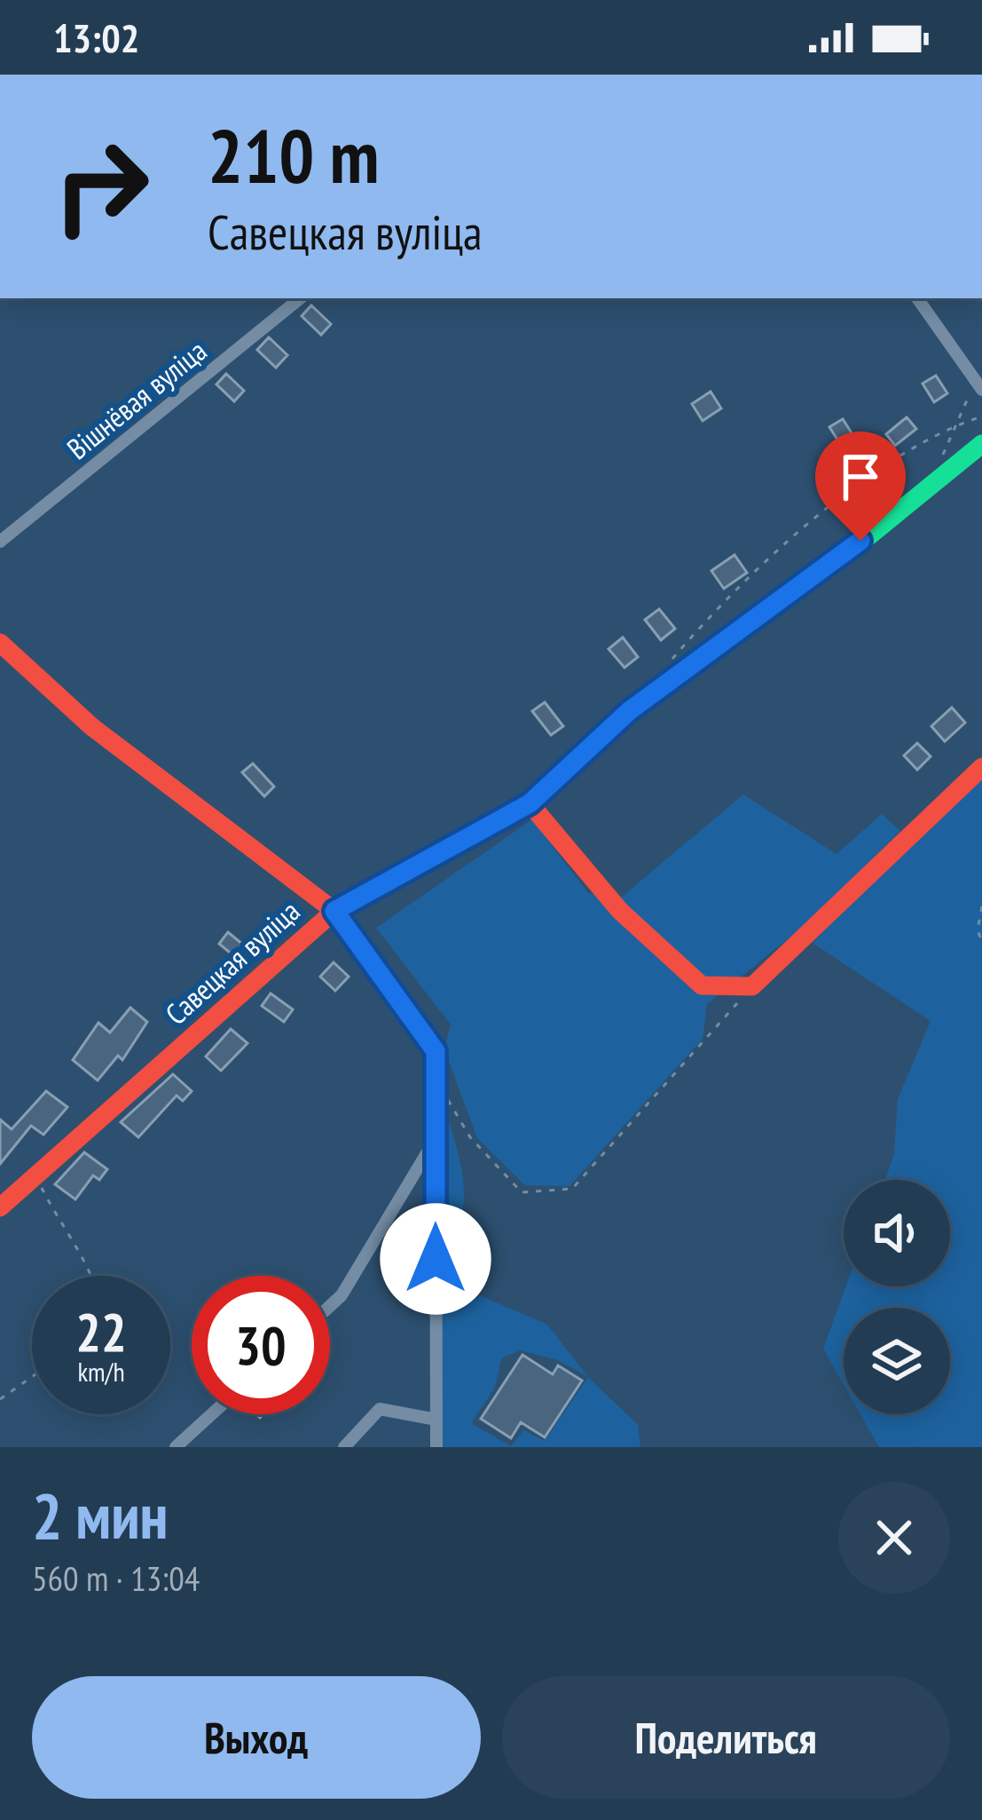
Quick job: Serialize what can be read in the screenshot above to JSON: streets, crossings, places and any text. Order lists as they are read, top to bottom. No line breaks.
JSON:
{"streets":{"street":["Вішнёвая вуліца","Савецкая вуліца"]},"page":{"status":"13:02","turn":["210 m","Савецкая вуліца"],"speed":"22 km/h","limit":"30","heading":["2 мин","560 m · 13:04"],"buttons":["Выход","Поделиться"]}}
